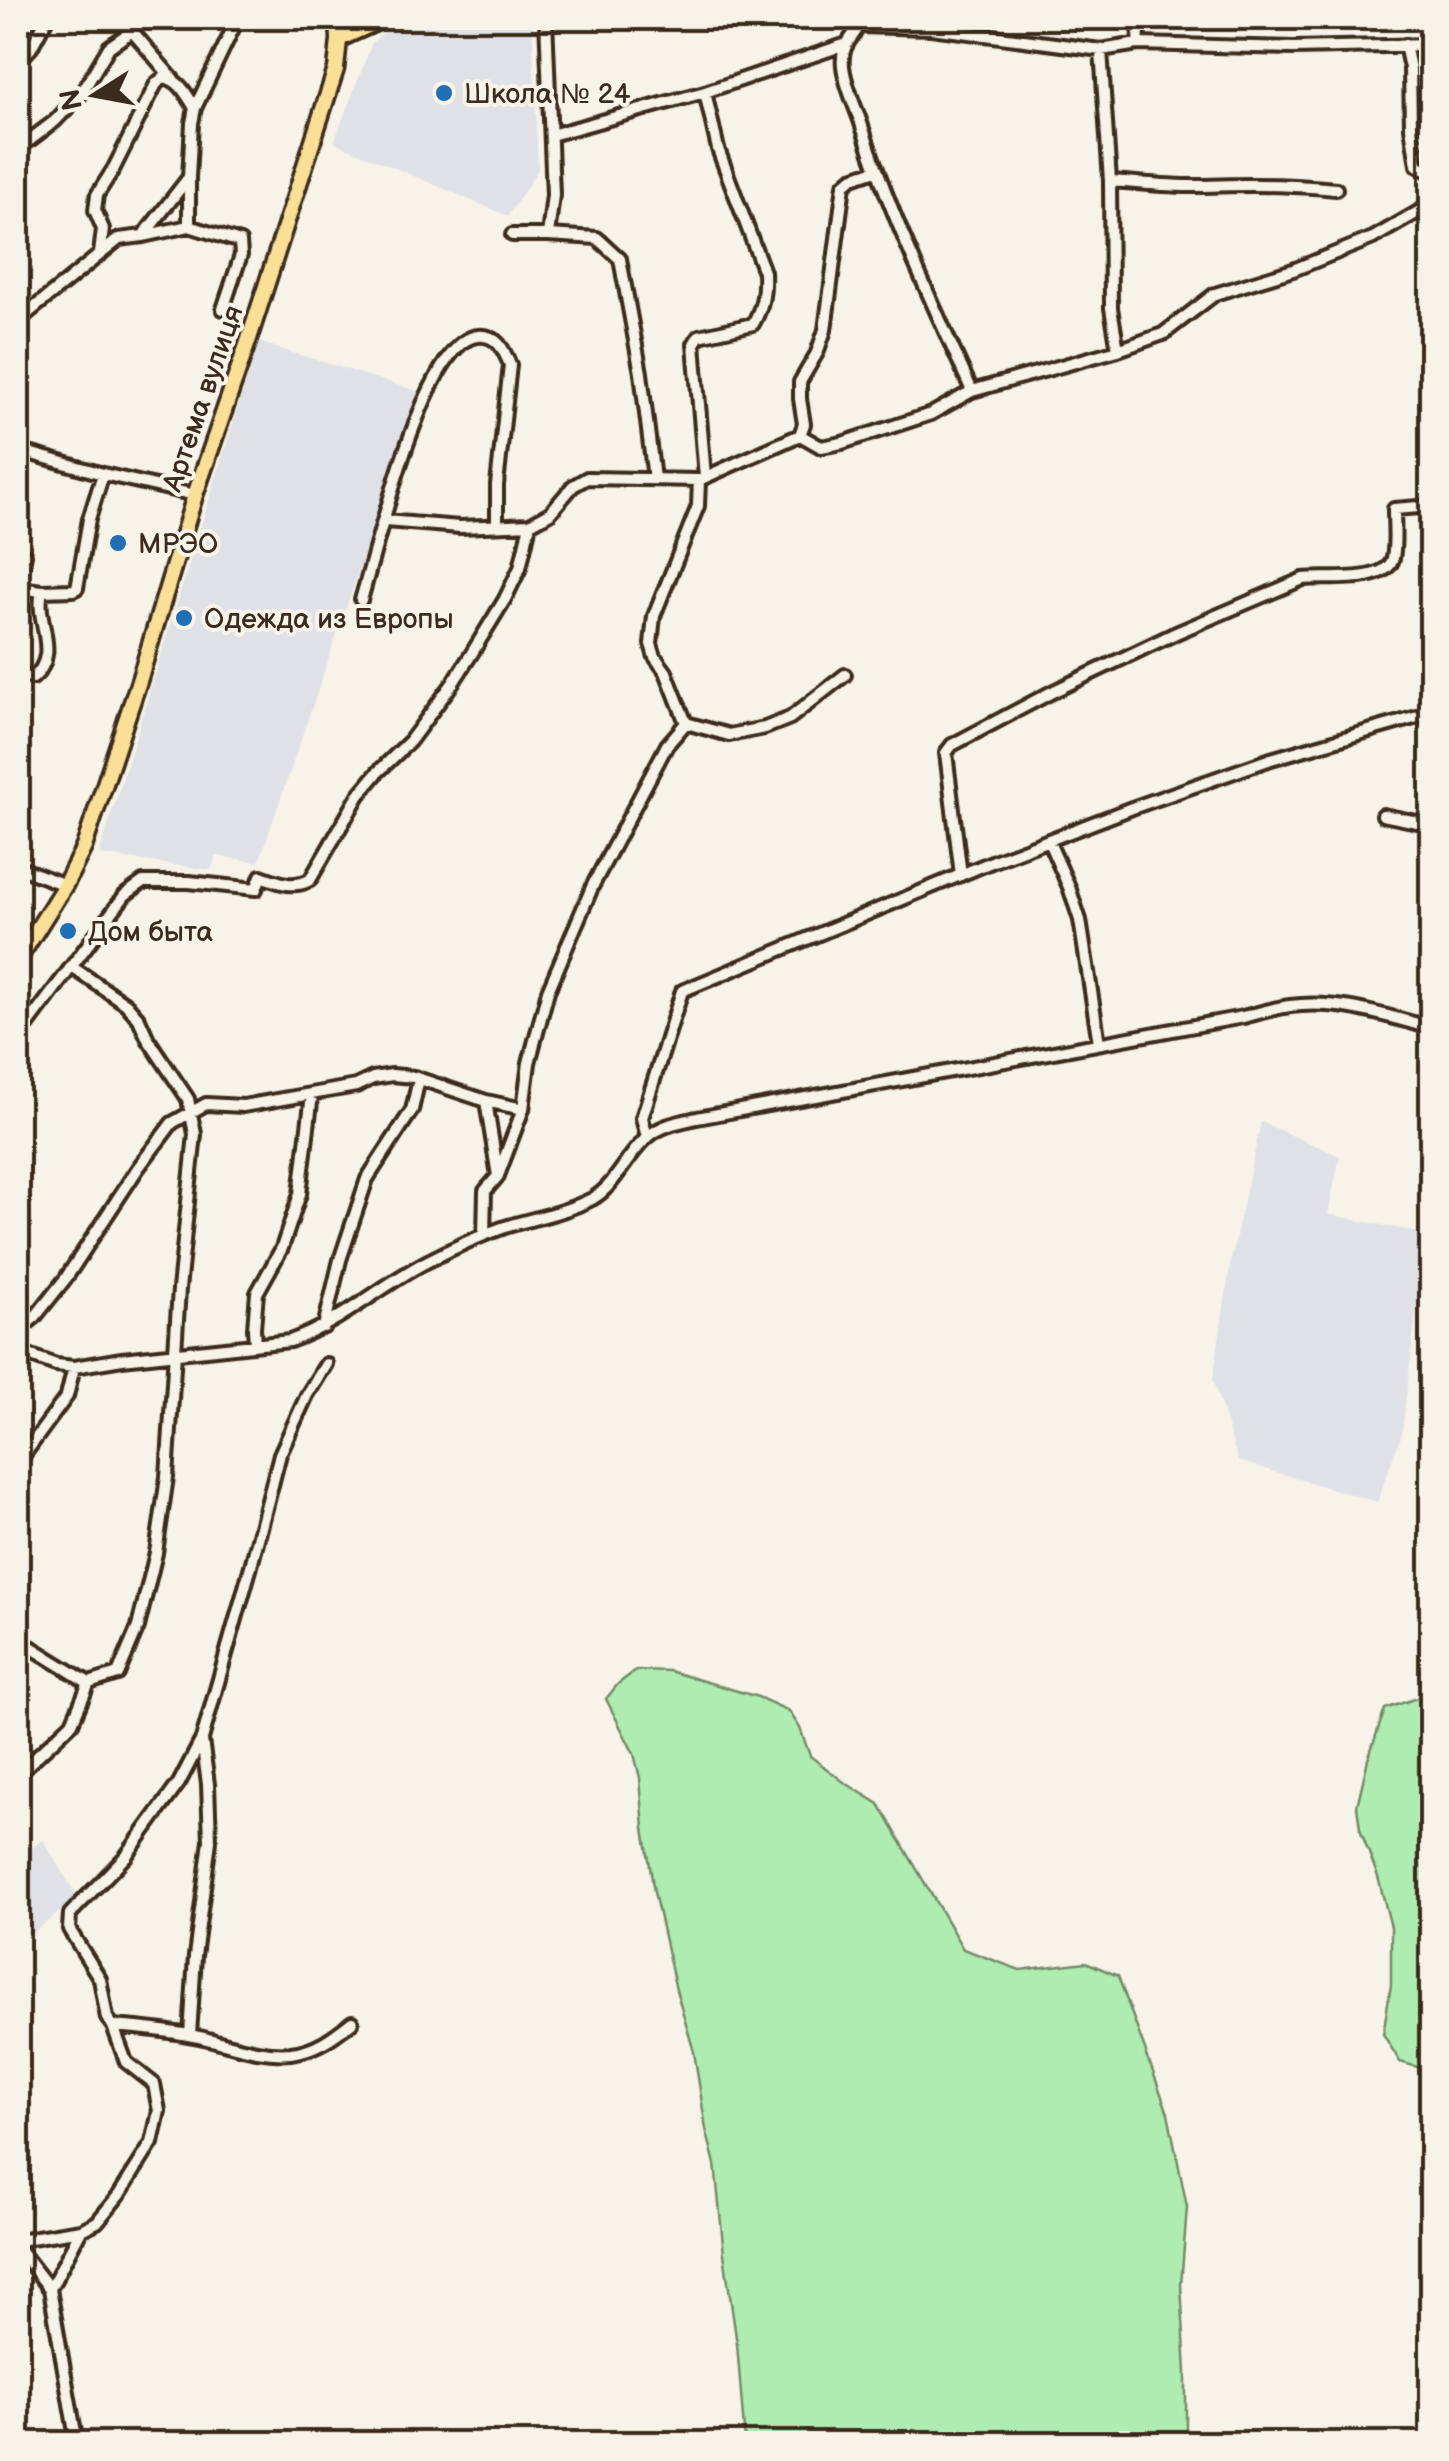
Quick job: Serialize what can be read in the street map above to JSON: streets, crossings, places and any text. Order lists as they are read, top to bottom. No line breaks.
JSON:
{"streets":{"highway":["Артема вулиця"]},"places":["Школа № 24","МРЭО","Одежда из Европы","Дом быта"],"north":"left"}
